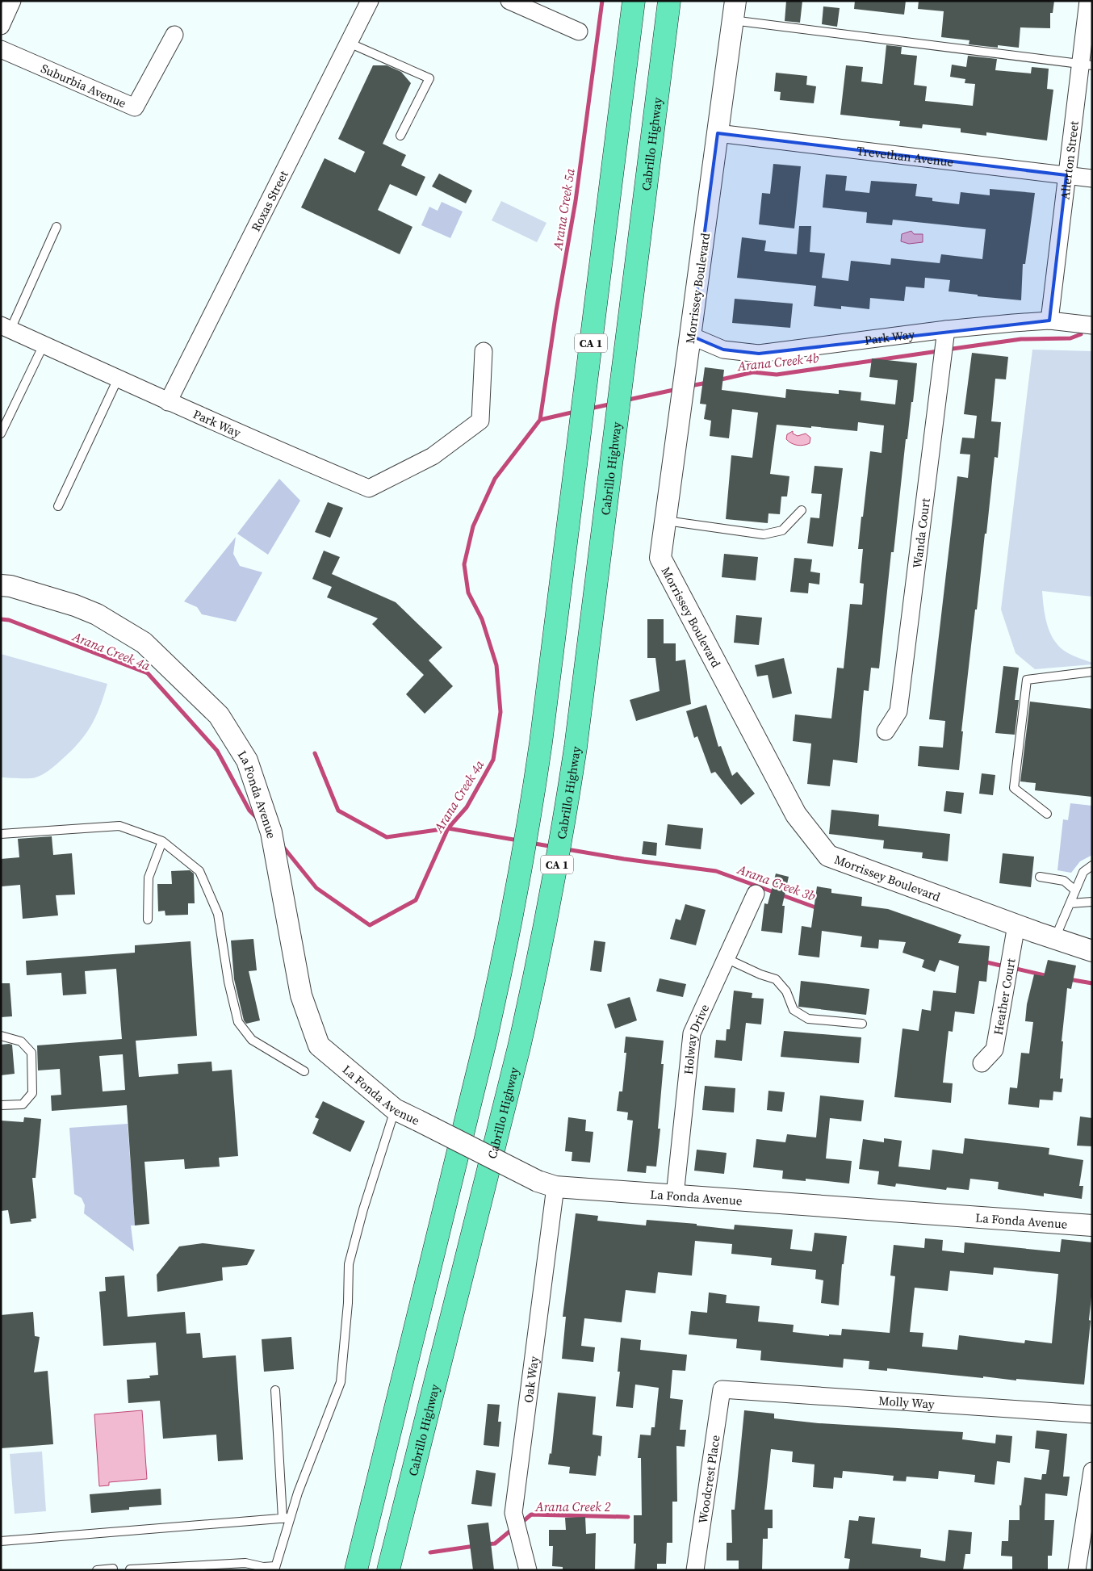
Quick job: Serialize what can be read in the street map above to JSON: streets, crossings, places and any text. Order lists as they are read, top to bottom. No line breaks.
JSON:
{"streets":{"highway":["Cabrillo Highway","CA 1"],"street":["Suburbia Avenue","Trevethan Avenue","Allerton Street","Roxas Street","Morrissey Boulevard","Park Way","Wanda Court","La Fonda Avenue","Heather Court","Holway Drive","Oak Way","Molly Way","Woodcrest Place"]},"crossings":[["Trevethan Avenue","Allerton Street"],["Trevethan Avenue","Morrissey Boulevard"],["Allerton Street","Park Way"],["Roxas Street","Park Way"],["Morrissey Boulevard","Park Way"],["Morrissey Boulevard","Heather Court"],["Park Way","Wanda Court"],["La Fonda Avenue","Holway Drive"],["La Fonda Avenue","Oak Way"],["Molly Way","Woodcrest Place"]],"water":["Arana Creek 5a","Arana Creek 4b","Arana Creek 4a","Arana Creek 3b","Arana Creek 2"]}
